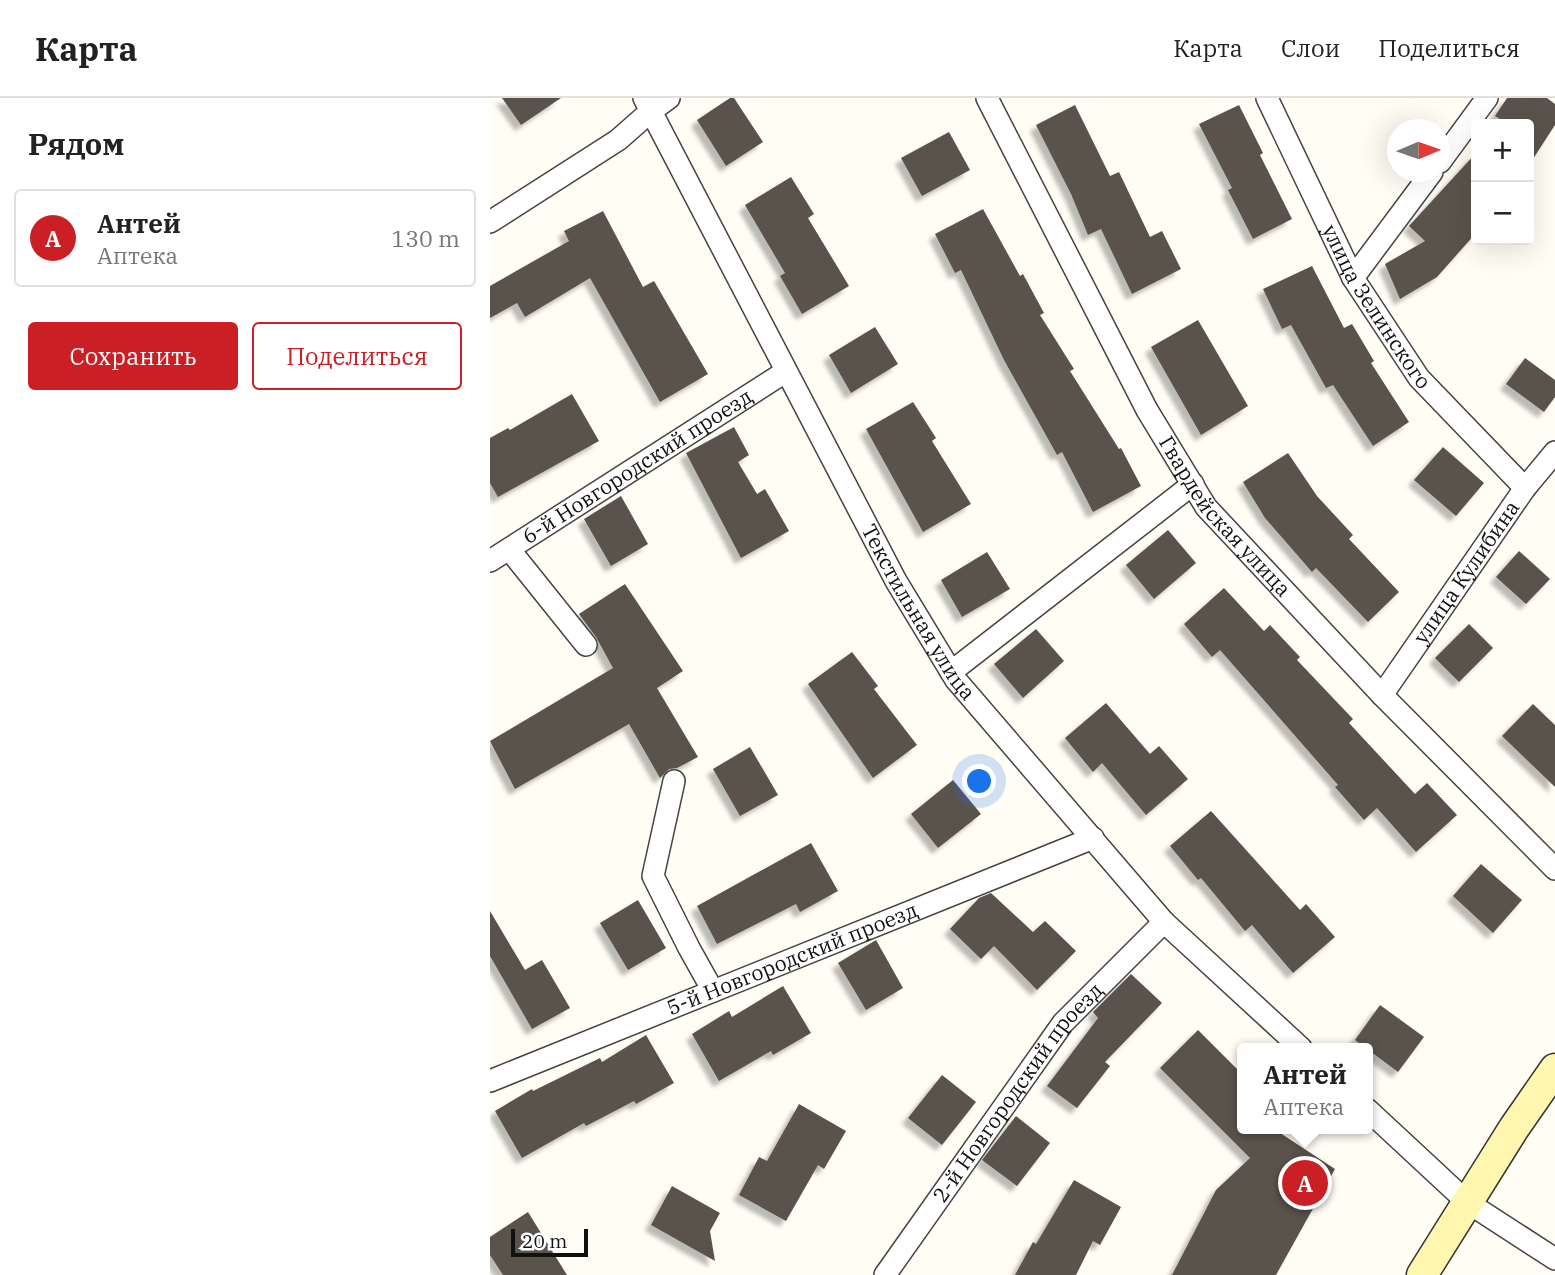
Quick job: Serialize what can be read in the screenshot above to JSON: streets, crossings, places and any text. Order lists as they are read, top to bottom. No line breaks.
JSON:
{"streets":{"street":["улица Зелинского","6-й Новгородский проезд","Гвардейская улица","улица Кулибина","Текстильная улица","5-й Новгородский проезд","2-й Новгородский проезд"]},"crossings":[["улица Зелинского","улица Кулибина"],["6-й Новгородский проезд","Текстильная улица"],["Гвардейская улица","улица Кулибина"],["Текстильная улица","5-й Новгородский проезд"],["Текстильная улица","2-й Новгородский проезд"]],"scale_bar":"20 m","north":"right","page":{"header":"Карта","nav":["Карта","Слои","Поделиться"],"heading":"Рядом","map_buttons":["+","−"],"list":[{"mark":"A","name":"Антей","note":"Аптека","value":"130 m"}],"buttons":["Сохранить","Поделиться"],"popup":["Антей","Аптека"],"pins":"A","scale":"20 m"}}
